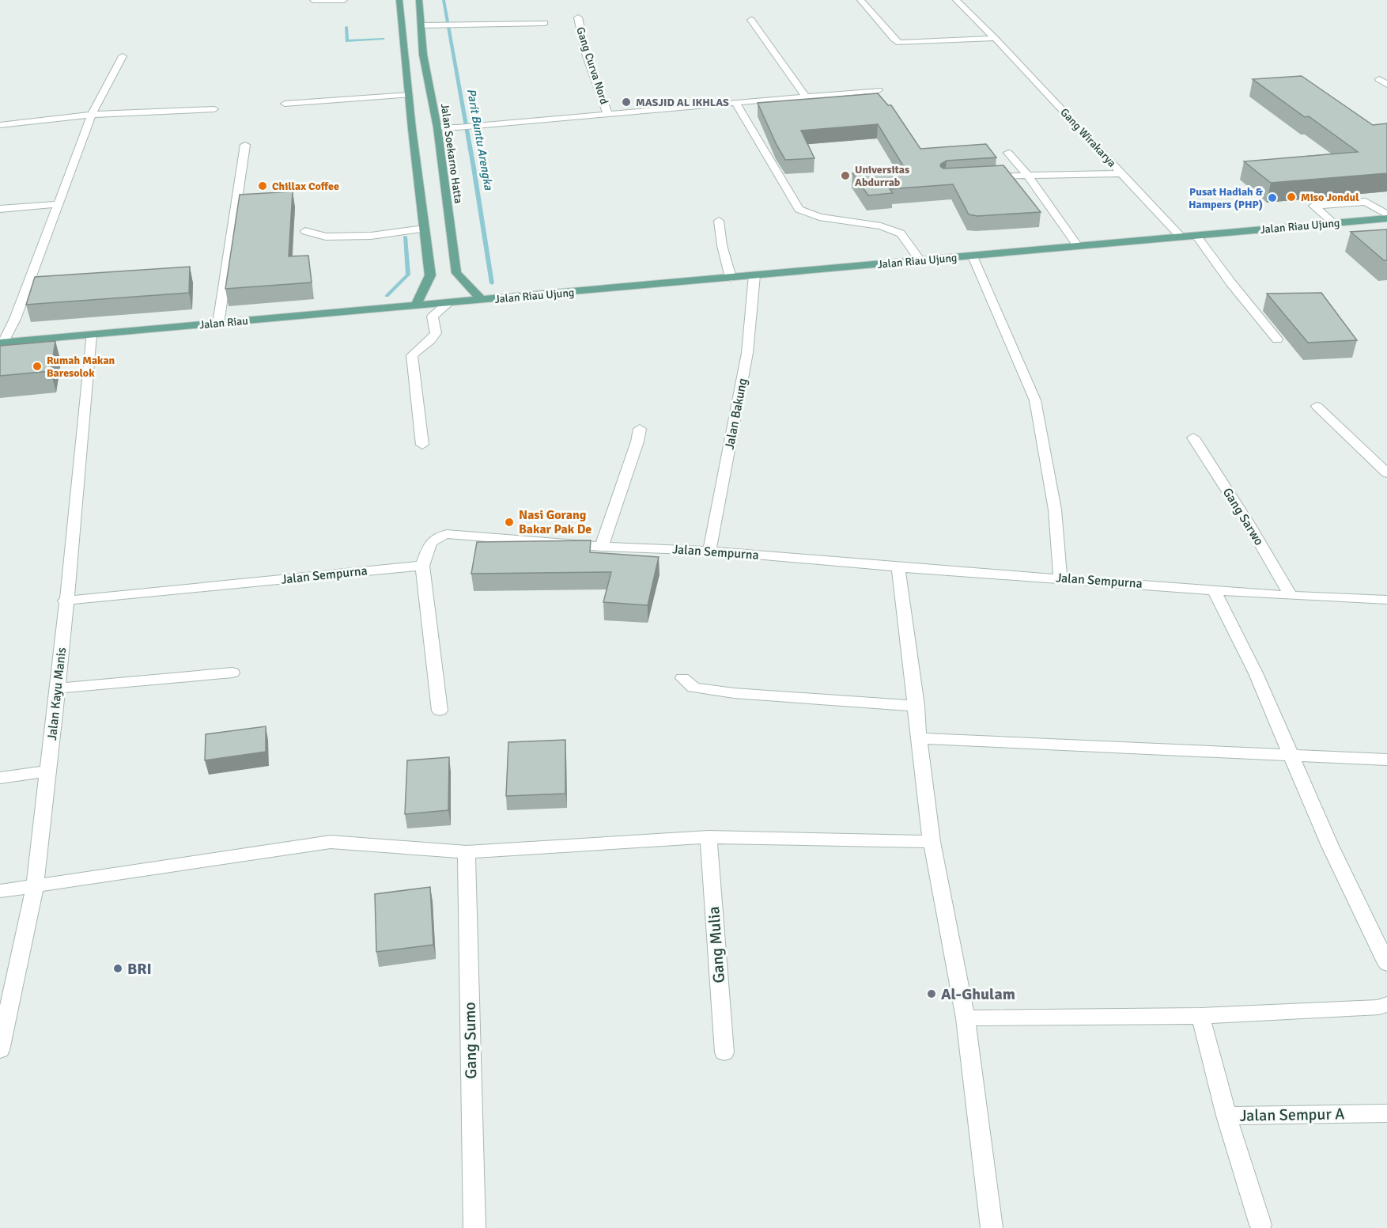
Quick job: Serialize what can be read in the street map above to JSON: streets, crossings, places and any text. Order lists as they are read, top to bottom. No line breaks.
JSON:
{"streets":{"main road":["Jalan Soekarno Hatta","Jalan Riau Ujung","Jalan Riau"],"street":["Gang Curva Nord","Gang Wirakarya","Jalan Bakung","Gang Sarwo","Jalan Sempurna","Jalan Kayu Manis","Gang Mulia","Gang Sumo","Jalan Sempur A"]},"crossings":[["Gang Wirakarya","Jalan Riau Ujung"],["Jalan Soekarno Hatta","Jalan Riau Ujung"],["Jalan Riau Ujung","Jalan Riau"],["Jalan Riau Ujung","Jalan Bakung"],["Jalan Riau","Jalan Kayu Manis"],["Jalan Bakung","Jalan Sempurna"],["Gang Sarwo","Jalan Sempurna"],["Jalan Sempurna","Jalan Kayu Manis"]],"water":["Parit Buntu Arengka"],"places":["MASJID AL IKHLAS","Universitas Abdurrab","Chillax Coffee","Miso Jondul","Pusat Hadiah & Hampers (PHP)","Rumah Makan Baresolok","Nasi Gorang Bakar Pak De","BRI","Al-Ghulam"]}
